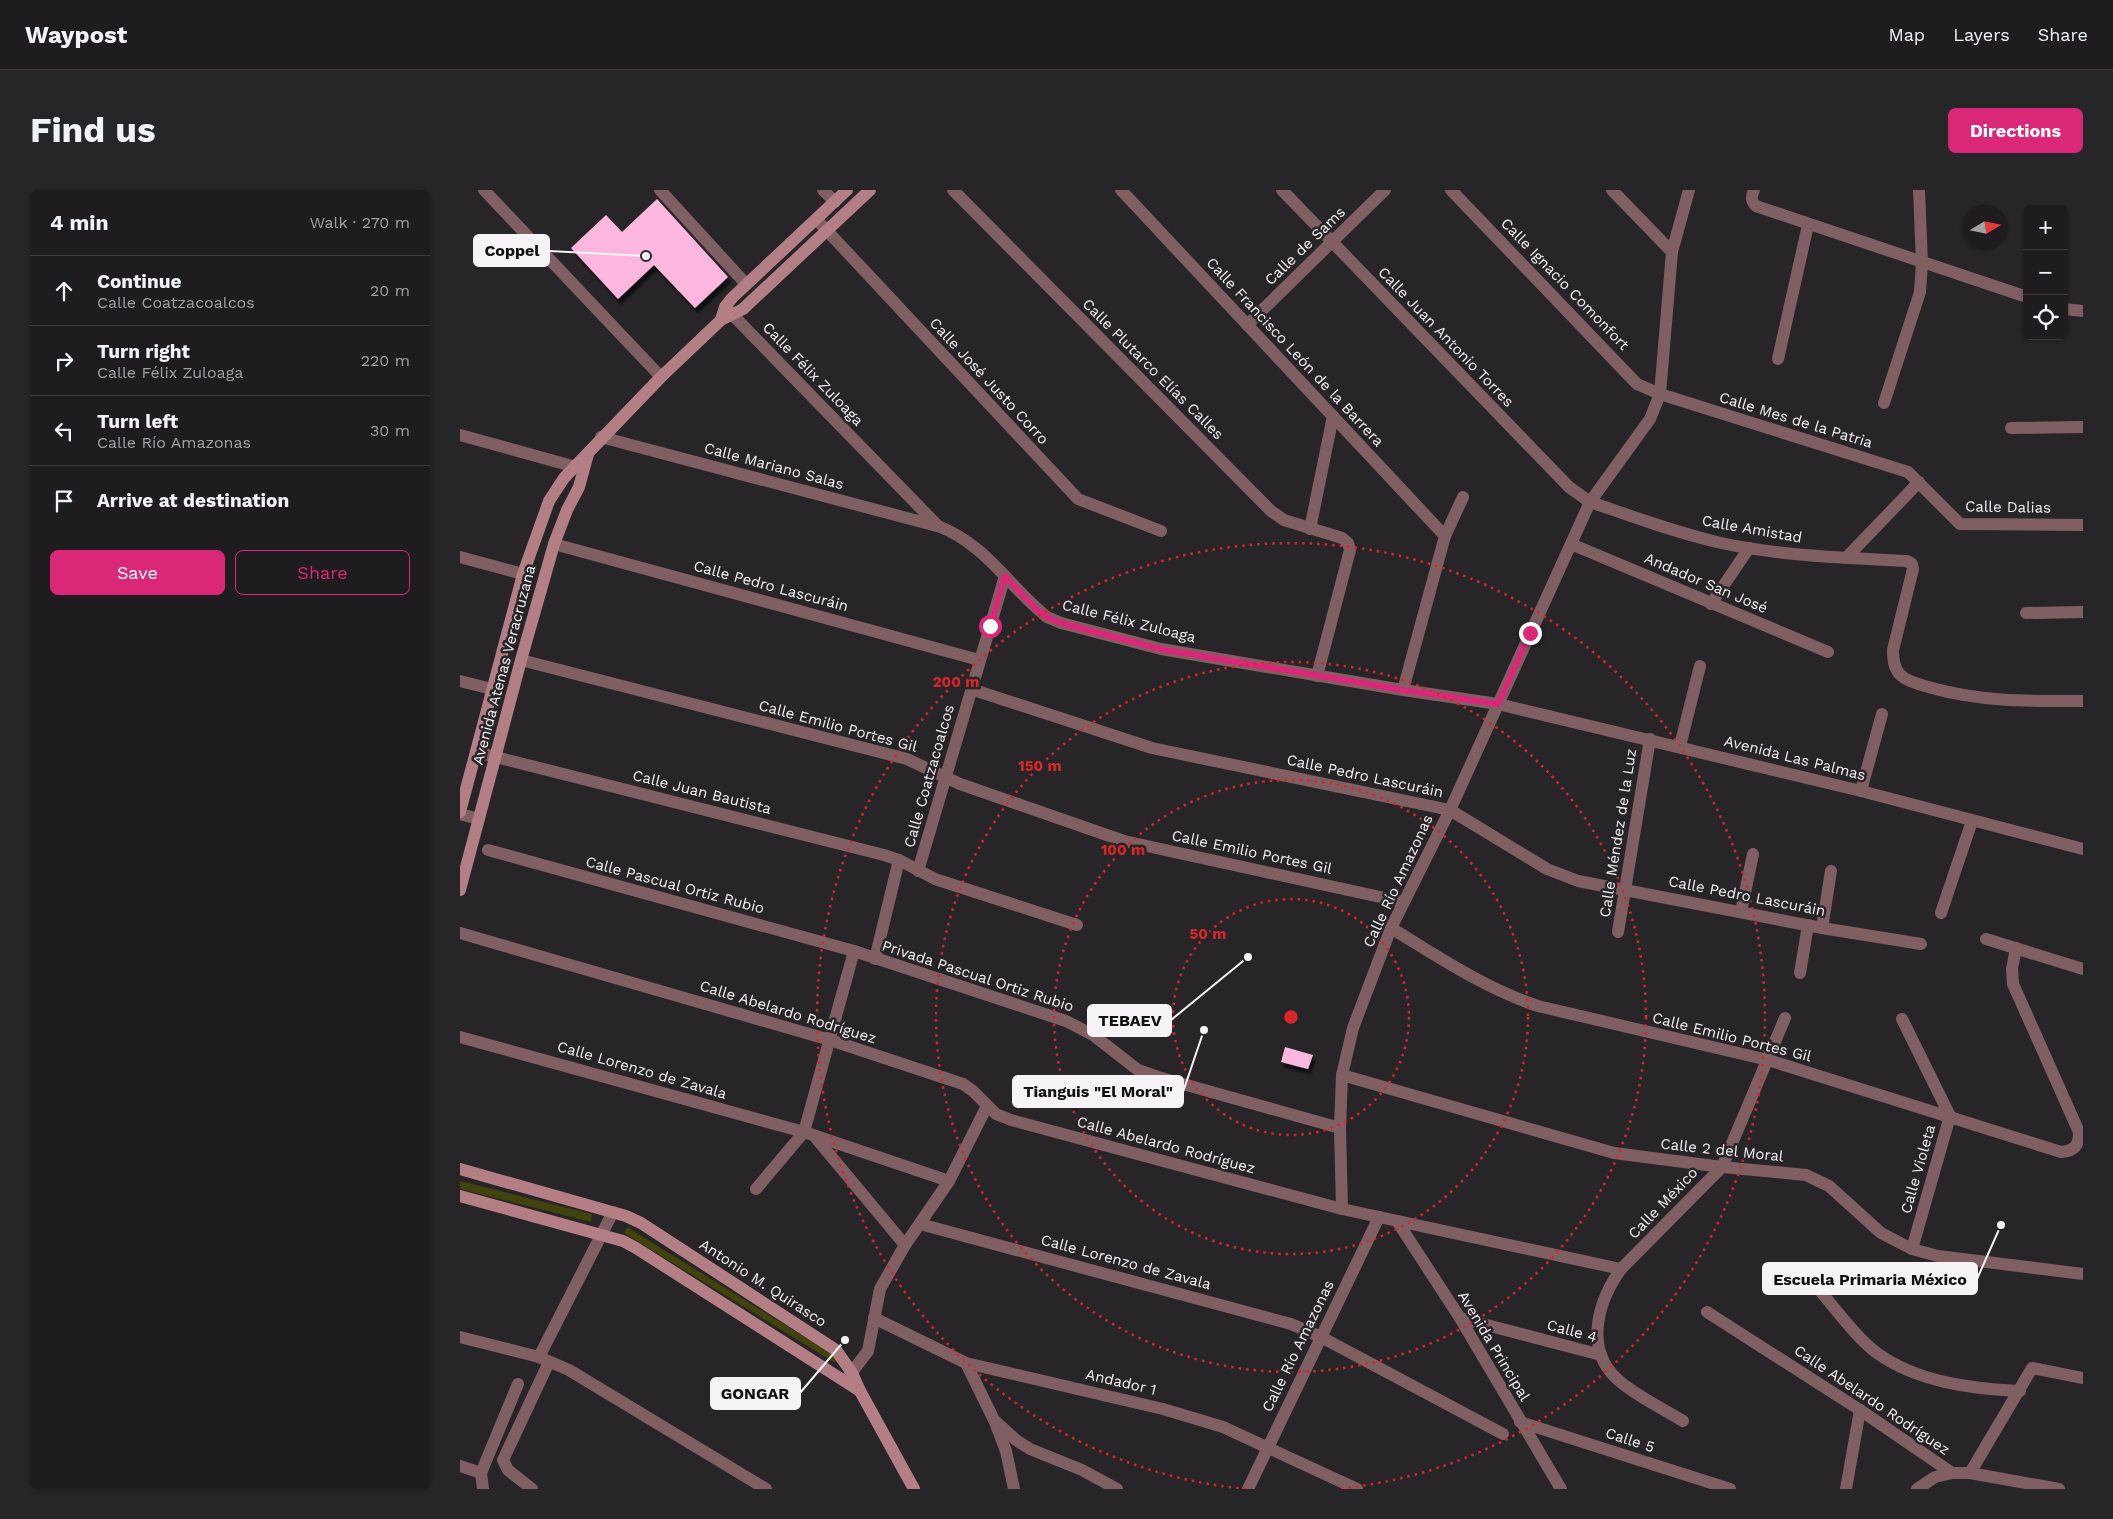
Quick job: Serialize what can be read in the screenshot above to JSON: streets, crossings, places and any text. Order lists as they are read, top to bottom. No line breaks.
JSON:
{"streets":{"main road":["Avenida Atenas Veracruzana","Antonio M. Quirasco"],"street":["Calle de Sams","Calle Ignacio Comonfort","Calle Juan Antonio Torres","Calle Francisco León de la Barrera","Calle Plutarco Elías Calles","Calle Félix Zuloaga","Calle José Justo Corro","Calle Mes de la Patria","Calle Mariano Salas","Calle Dalias","Calle Amistad","Andador San José","Calle Pedro Lascuráin","Calle Emilio Portes Gil","Avenida Las Palmas","Calle Coatzacoalcos","Calle Juan Bautista","Calle Méndez de la Luz","Calle Río Amazonas","Calle Pascual Ortiz Rubio","Privada Pascual Ortiz Rubio","Calle Abelardo Rodríguez","Calle Lorenzo de Zavala","Calle 2 del Moral","Calle Violeta","Calle México","Calle 4","Avenida Principal","Andador 1","Calle 5"]},"crossings":[["Calle de Sams","Calle Juan Antonio Torres"],["Calle de Sams","Calle Francisco León de la Barrera"],["Calle Ignacio Comonfort","Calle Mes de la Patria"],["Calle Ignacio Comonfort","Calle Río Amazonas"],["Calle Juan Antonio Torres","Calle Amistad"],["Calle Juan Antonio Torres","Calle Río Amazonas"],["Calle Plutarco Elías Calles","Calle Félix Zuloaga"],["Calle Félix Zuloaga","Calle Mariano Salas"],["Calle Félix Zuloaga","Avenida Atenas Veracruzana"],["Calle Félix Zuloaga","Avenida Las Palmas"],["Calle Félix Zuloaga","Calle Coatzacoalcos"],["Calle Félix Zuloaga","Calle Río Amazonas"],["Calle José Justo Corro","Avenida Atenas Veracruzana"],["Calle Mes de la Patria","Calle Dalias"],["Calle Mes de la Patria","Calle Río Amazonas"],["Calle Mariano Salas","Avenida Atenas Veracruzana"],["Calle Amistad","Calle Río Amazonas"],["Andador San José","Calle Río Amazonas"],["Calle Pedro Lascuráin","Avenida Atenas Veracruzana"],["Calle Pedro Lascuráin","Calle Coatzacoalcos"],["Calle Pedro Lascuráin","Calle Méndez de la Luz"],["Calle Pedro Lascuráin","Calle Río Amazonas"],["Avenida Atenas Veracruzana","Calle Emilio Portes Gil"],["Avenida Atenas Veracruzana","Calle Juan Bautista"],["Calle Emilio Portes Gil","Calle Coatzacoalcos"],["Calle Emilio Portes Gil","Calle Río Amazonas"],["Calle Emilio Portes Gil","Calle Violeta"],["Calle Emilio Portes Gil","Calle México"],["Avenida Las Palmas","Calle Méndez de la Luz"],["Avenida Las Palmas","Calle Río Amazonas"],["Calle Coatzacoalcos","Calle Juan Bautista"],["Calle Coatzacoalcos","Privada Pascual Ortiz Rubio"],["Calle Río Amazonas","Privada Pascual Ortiz Rubio"],["Calle Río Amazonas","Calle Abelardo Rodríguez"],["Calle Río Amazonas","Calle Lorenzo de Zavala"],["Calle Río Amazonas","Calle 2 del Moral"],["Calle Río Amazonas","Andador 1"],["Calle Pascual Ortiz Rubio","Privada Pascual Ortiz Rubio"],["Calle Abelardo Rodríguez","Calle México"],["Calle Abelardo Rodríguez","Avenida Principal"],["Calle 2 del Moral","Calle Violeta"],["Calle 2 del Moral","Calle México"],["Calle México","Calle 4"],["Calle 4","Avenida Principal"],["Avenida Principal","Calle 5"]],"places":["Coppel","TEBAEV","Tianguis \"El Moral\"","Escuela Primaria México","GONGAR"],"north":"right","page":{"header":"Waypost","nav":["Map","Layers","Share"],"buttons":["Directions",["Save","Share"]],"title":"Find us","heading":["4 min","Walk · 270 m"],"map_buttons":["+","−"],"list":[["Continue","Calle Coatzacoalcos","20 m"],["Turn right","Calle Félix Zuloaga","220 m"],["Turn left","Calle Río Amazonas","30 m"],"Arrive at destination"]},"rings":["200 m","150 m","100 m","50 m"]}
